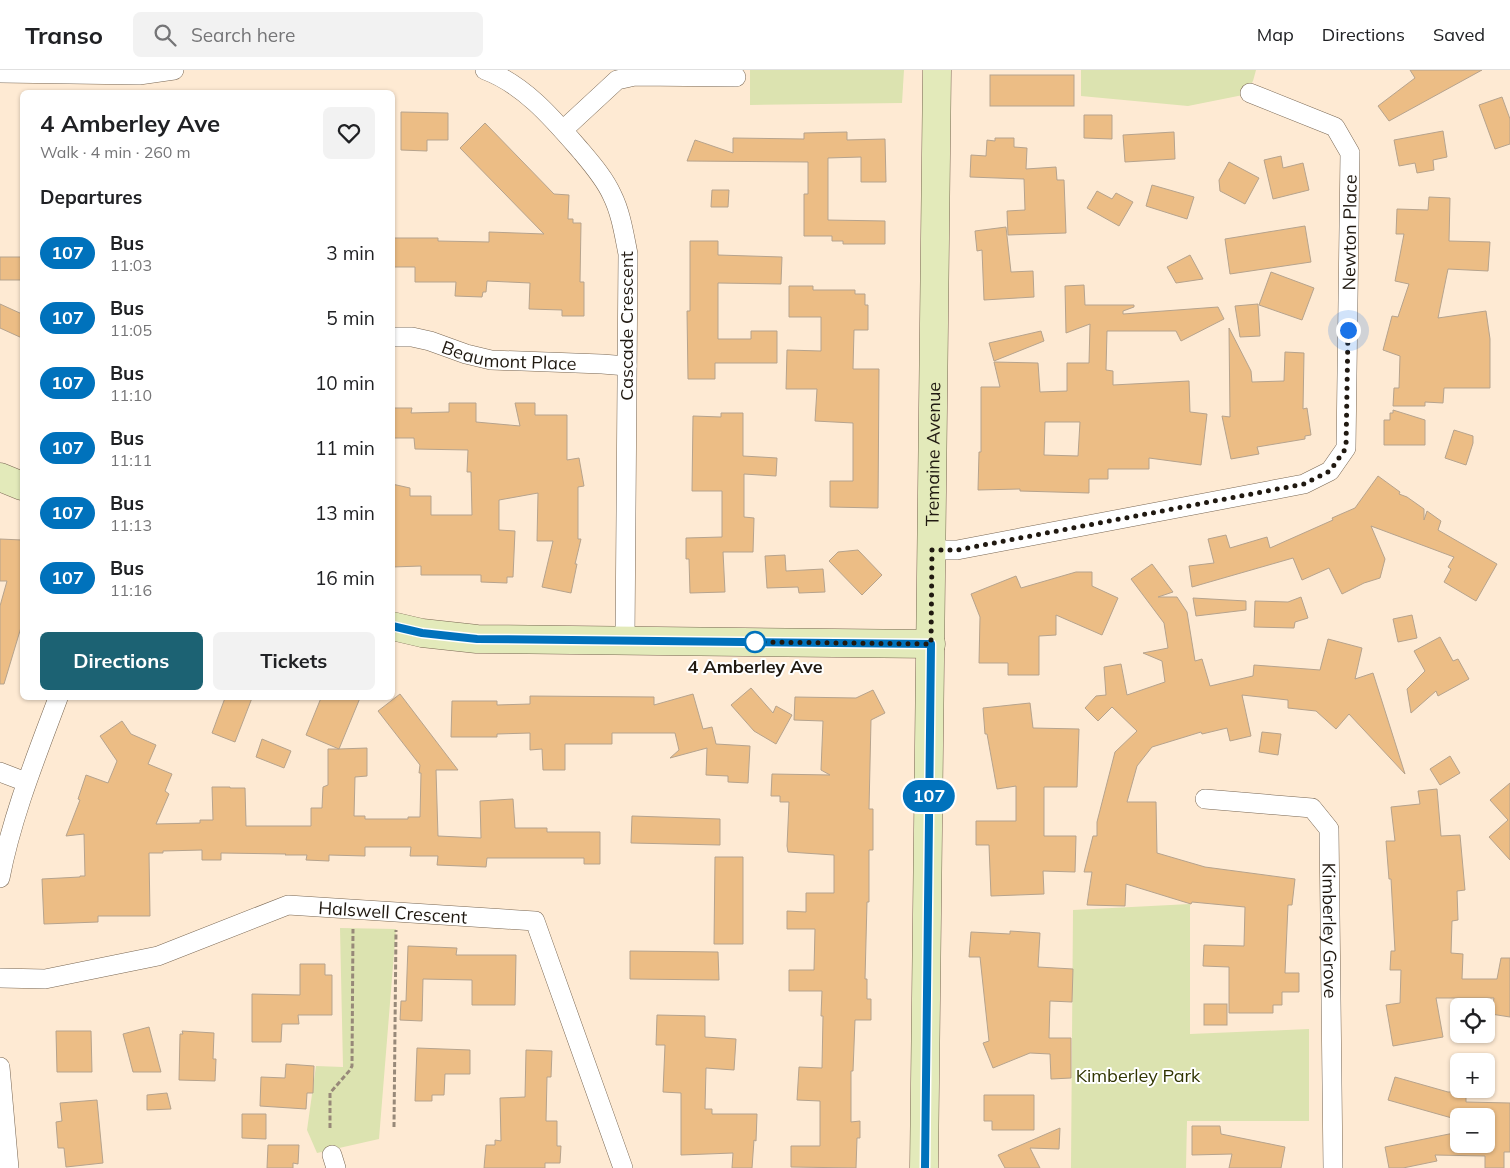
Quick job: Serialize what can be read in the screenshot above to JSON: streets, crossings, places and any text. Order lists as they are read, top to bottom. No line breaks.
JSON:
{"streets":{"main road":["Tremaine Avenue"],"street":["Newton Place","Cascade Crescent","Beaumont Place","Halswell Crescent","Kimberley Grove"]},"crossings":[["Newton Place","Tremaine Avenue"],["Cascade Crescent","Beaumont Place"]],"parks":["Kimberley Park"],"places":["4 Amberley Ave"],"lines":["bus line 107"],"page":{"header":"Transo","search":"Search here","nav":["Map","Directions","Saved"],"on_map":"107","heading":[["4 Amberley Ave","Walk · 4 min · 260 m"],"Departures"],"list":[{"mark":"107","name":"Bus","note":"11:03","value":"3 min"},{"mark":"107","name":"Bus","note":"11:05","value":"5 min"},{"mark":"107","name":"Bus","note":"11:10","value":"10 min"},{"mark":"107","name":"Bus","note":"11:11","value":"11 min"},{"mark":"107","name":"Bus","note":"11:13","value":"13 min"},{"mark":"107","name":"Bus","note":"11:16","value":"16 min"}],"buttons":["Directions","Tickets"],"map_buttons":["+","−"]}}
